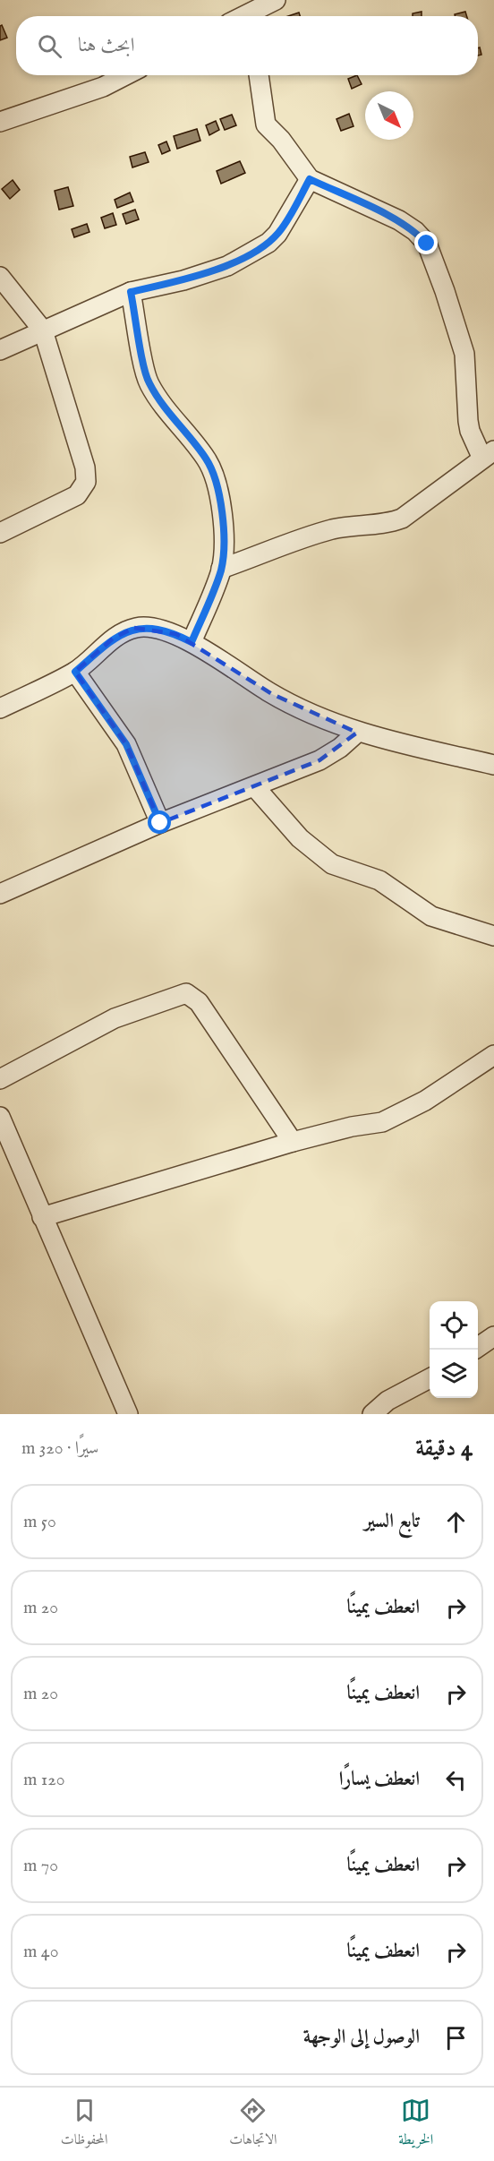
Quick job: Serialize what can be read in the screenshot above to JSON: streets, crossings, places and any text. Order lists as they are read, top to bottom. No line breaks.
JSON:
{"north":"bottom right","page":{"search":"ابحث هنا","heading":["4 دقيقة","سيرًا · 320 m"],"list":[["تابع السير","50 m"],["انعطف يمينًا","20 m"],["انعطف يمينًا","20 m"],["انعطف يسارًا","120 m"],["انعطف يمينًا","70 m"],["انعطف يمينًا","40 m"],"الوصول إلى الوجهة"],"nav":["الخريطة","الاتجاهات","المحفوظات"]}}
